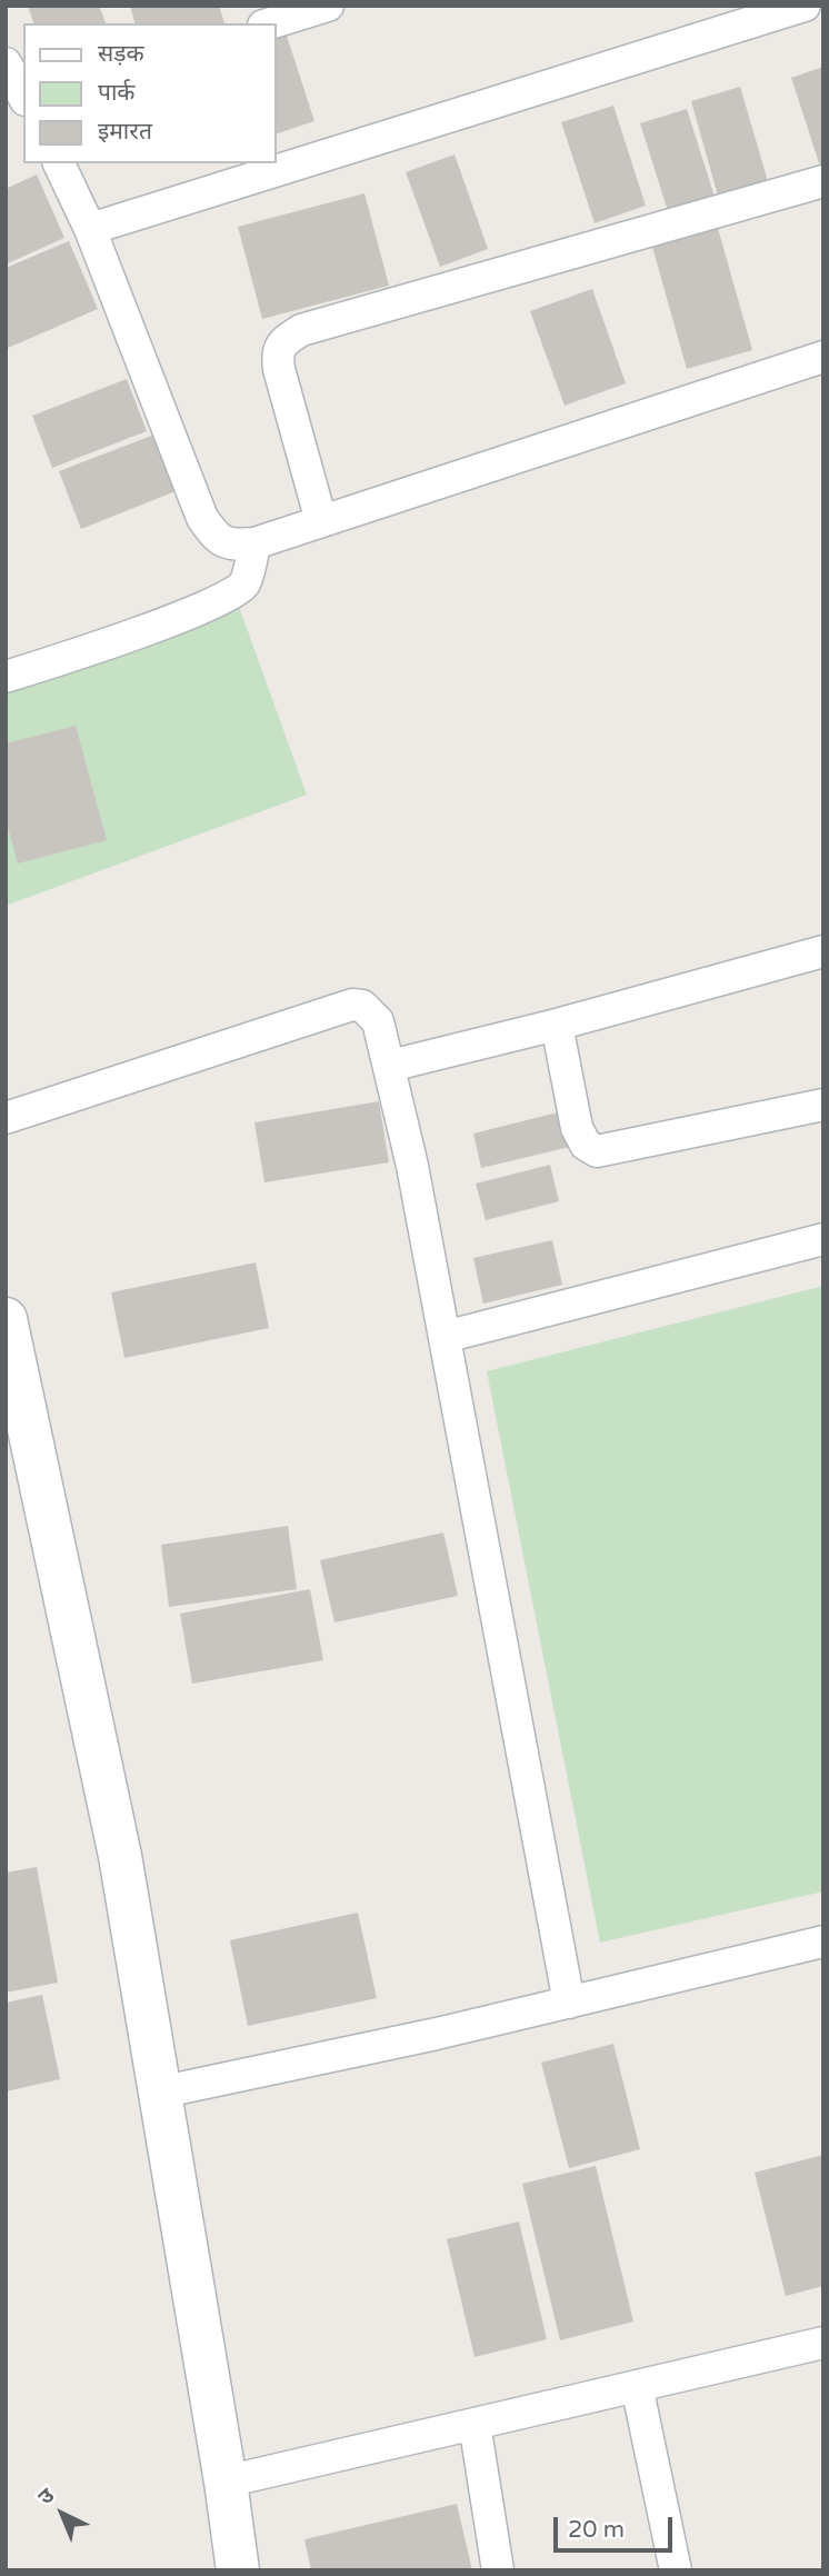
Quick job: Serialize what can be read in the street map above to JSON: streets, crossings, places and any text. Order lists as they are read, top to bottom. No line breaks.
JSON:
{"legend":["सड़क","पार्क","इमारत"],"scale_bar":"20 m","north":"top left"}
